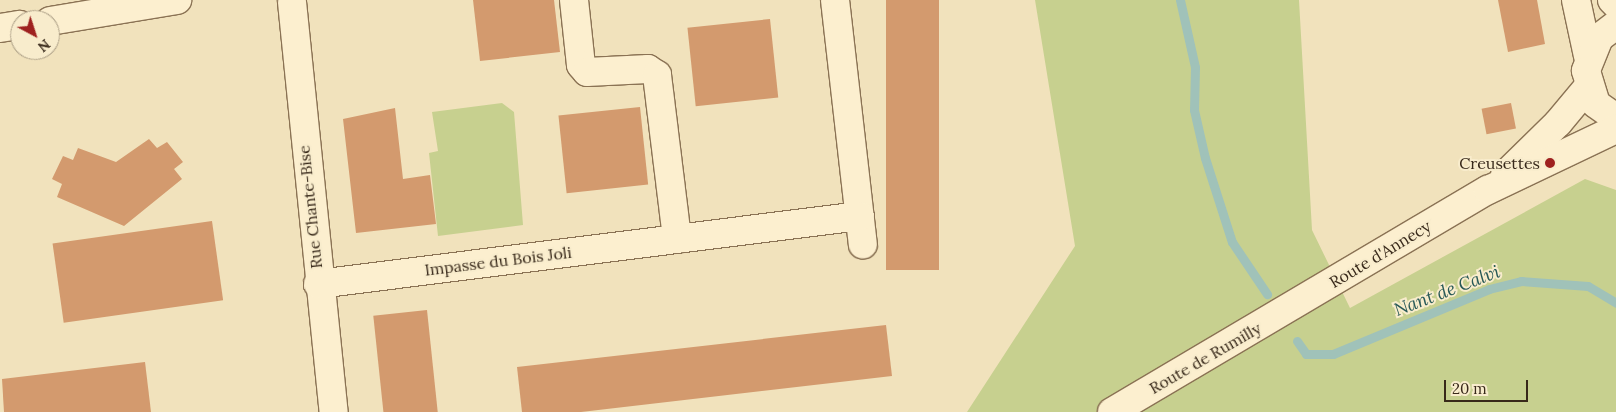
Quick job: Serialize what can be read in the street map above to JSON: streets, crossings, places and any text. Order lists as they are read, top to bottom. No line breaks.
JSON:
{"streets":{"street":["Rue Chante-Bise","Route d'Annecy","Impasse du Bois Joli","Route de Rumilly"]},"crossings":[["Rue Chante-Bise","Impasse du Bois Joli"],["Route d'Annecy","Route de Rumilly"]],"water":["Nant de Calvi"],"places":["Creusettes"],"scale_bar":"20 m","north":"bottom right"}
